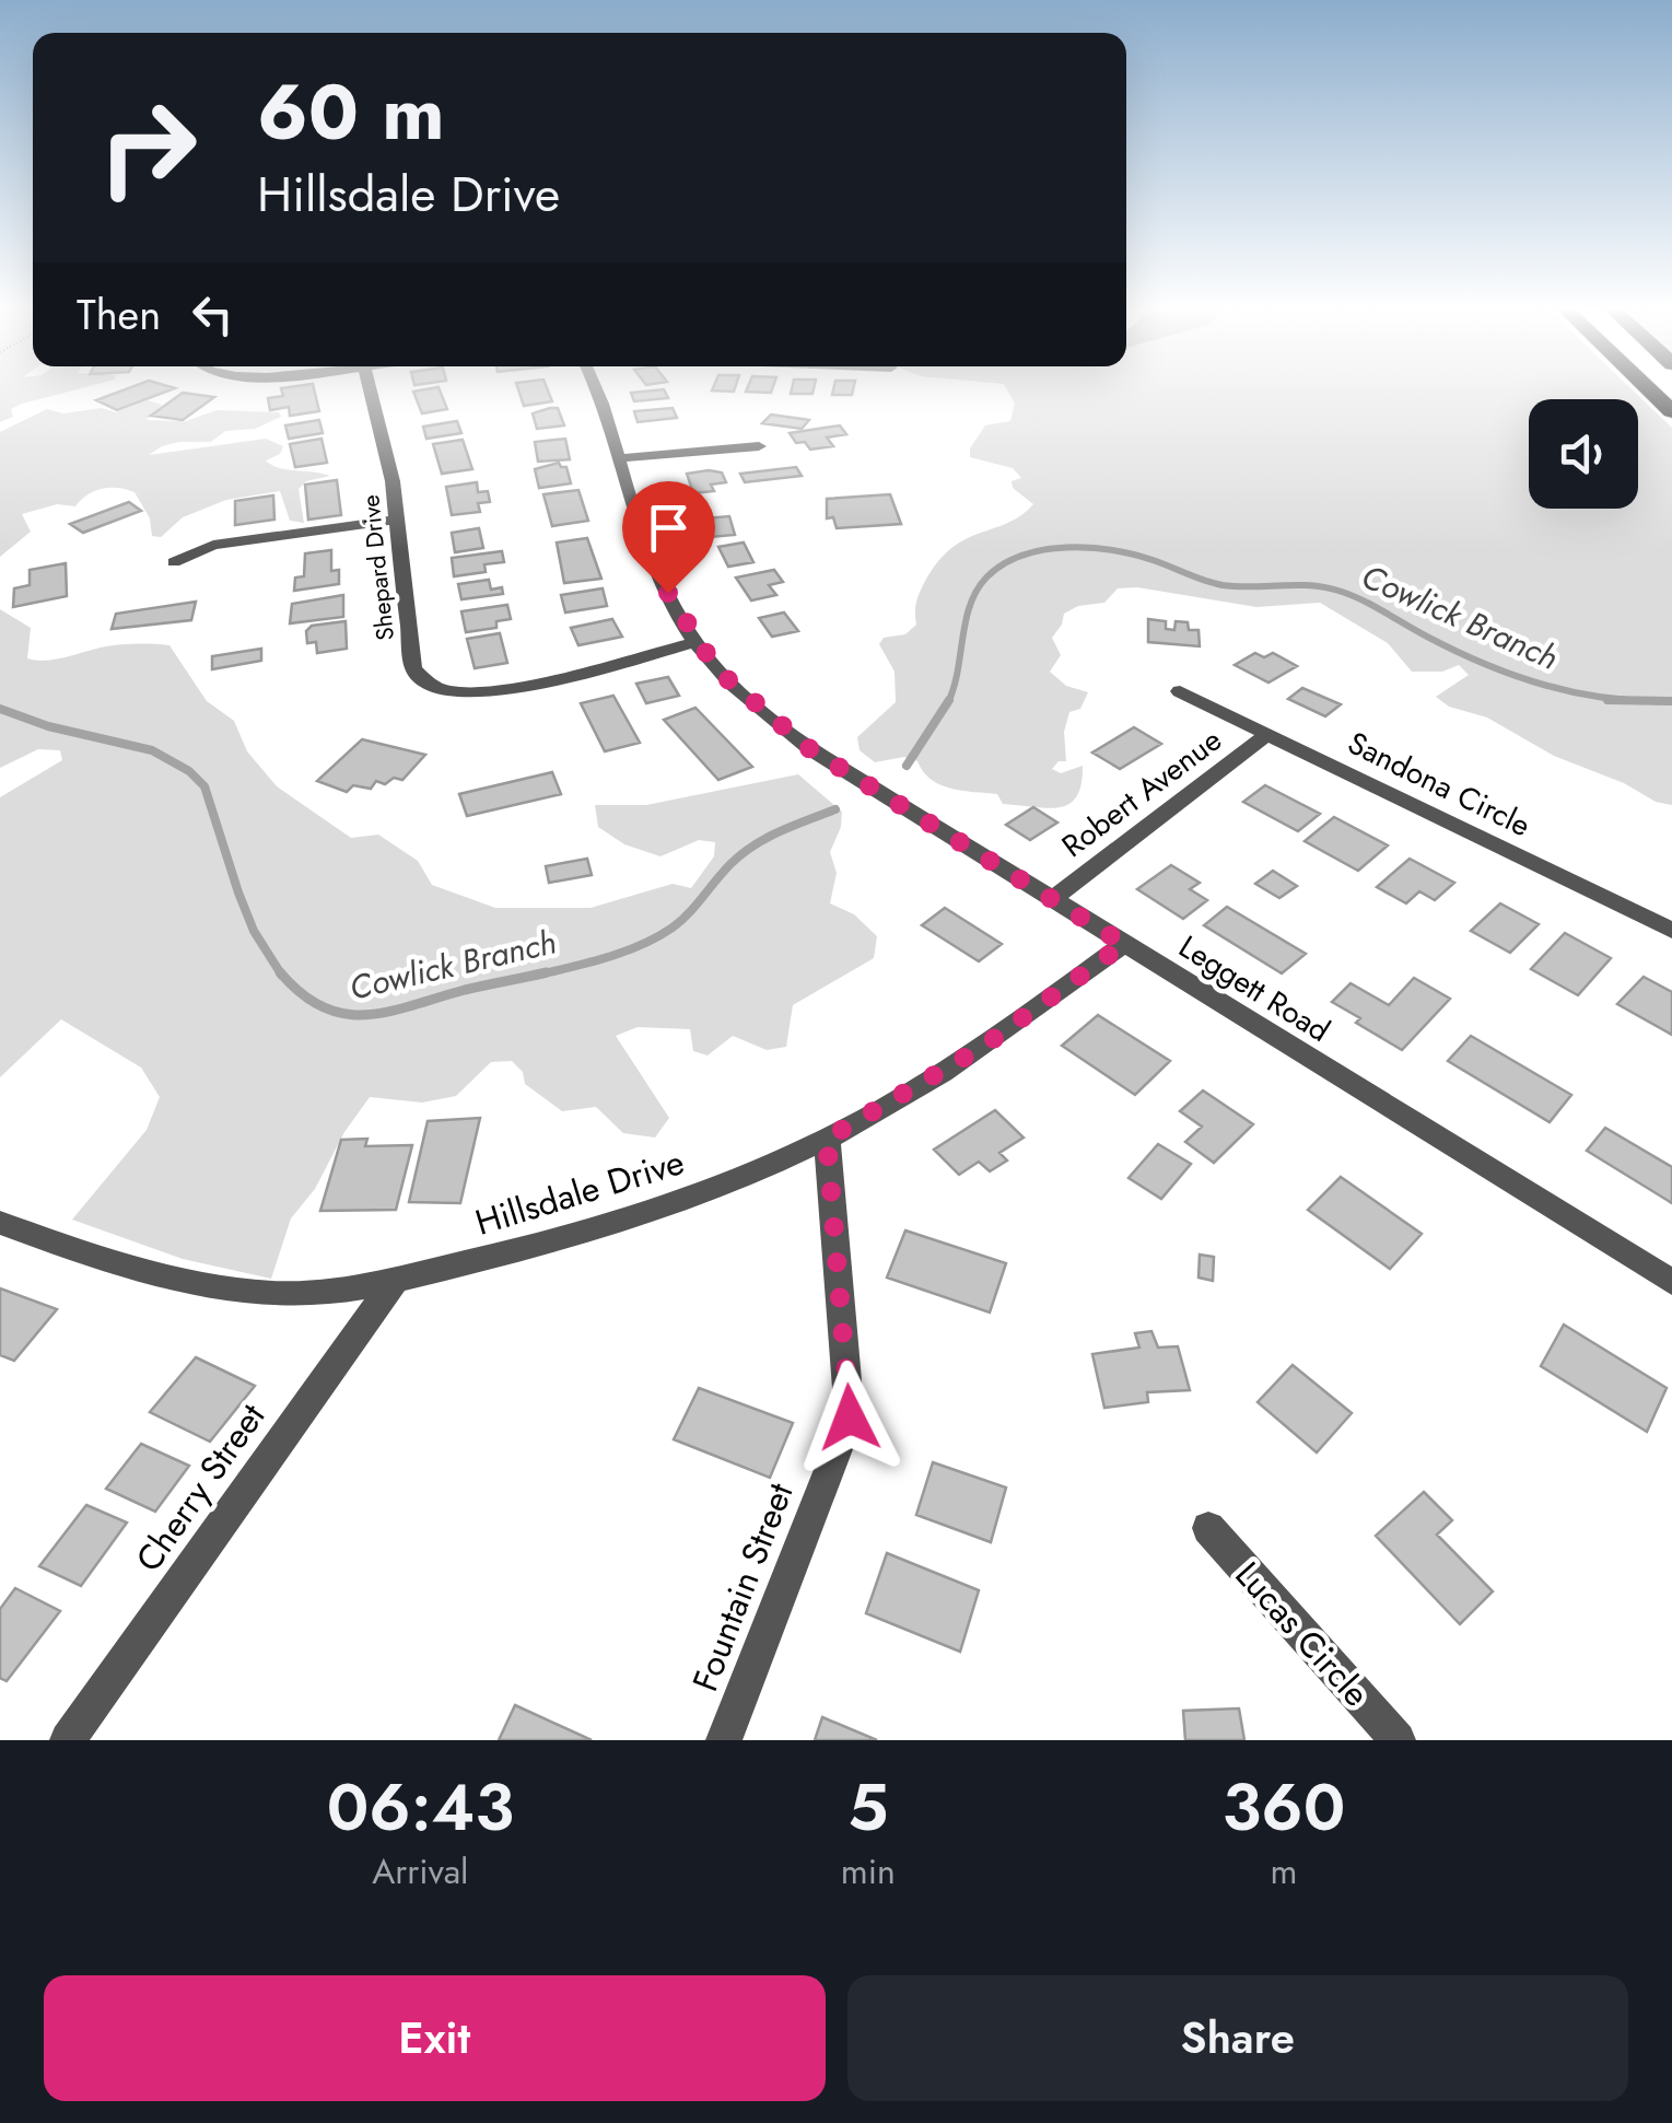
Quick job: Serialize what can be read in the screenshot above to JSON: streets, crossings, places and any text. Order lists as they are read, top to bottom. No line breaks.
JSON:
{"streets":{"street":["Shepard Drive","Sandona Circle","Robert Avenue","Leggett Road","Hillsdale Drive","Cherry Street","Fountain Street","Lucas Circle"]},"crossings":[["Shepard Drive","Leggett Road"],["Sandona Circle","Robert Avenue"],["Robert Avenue","Leggett Road"],["Leggett Road","Hillsdale Drive"],["Hillsdale Drive","Cherry Street"],["Hillsdale Drive","Fountain Street"]],"water":["Cowlick Branch"],"page":{"turn":["60 m","Hillsdale Drive"],"then":"Then","eta":["06:43","Arrival","5","min","360","m"],"buttons":["Exit","Share"]}}
